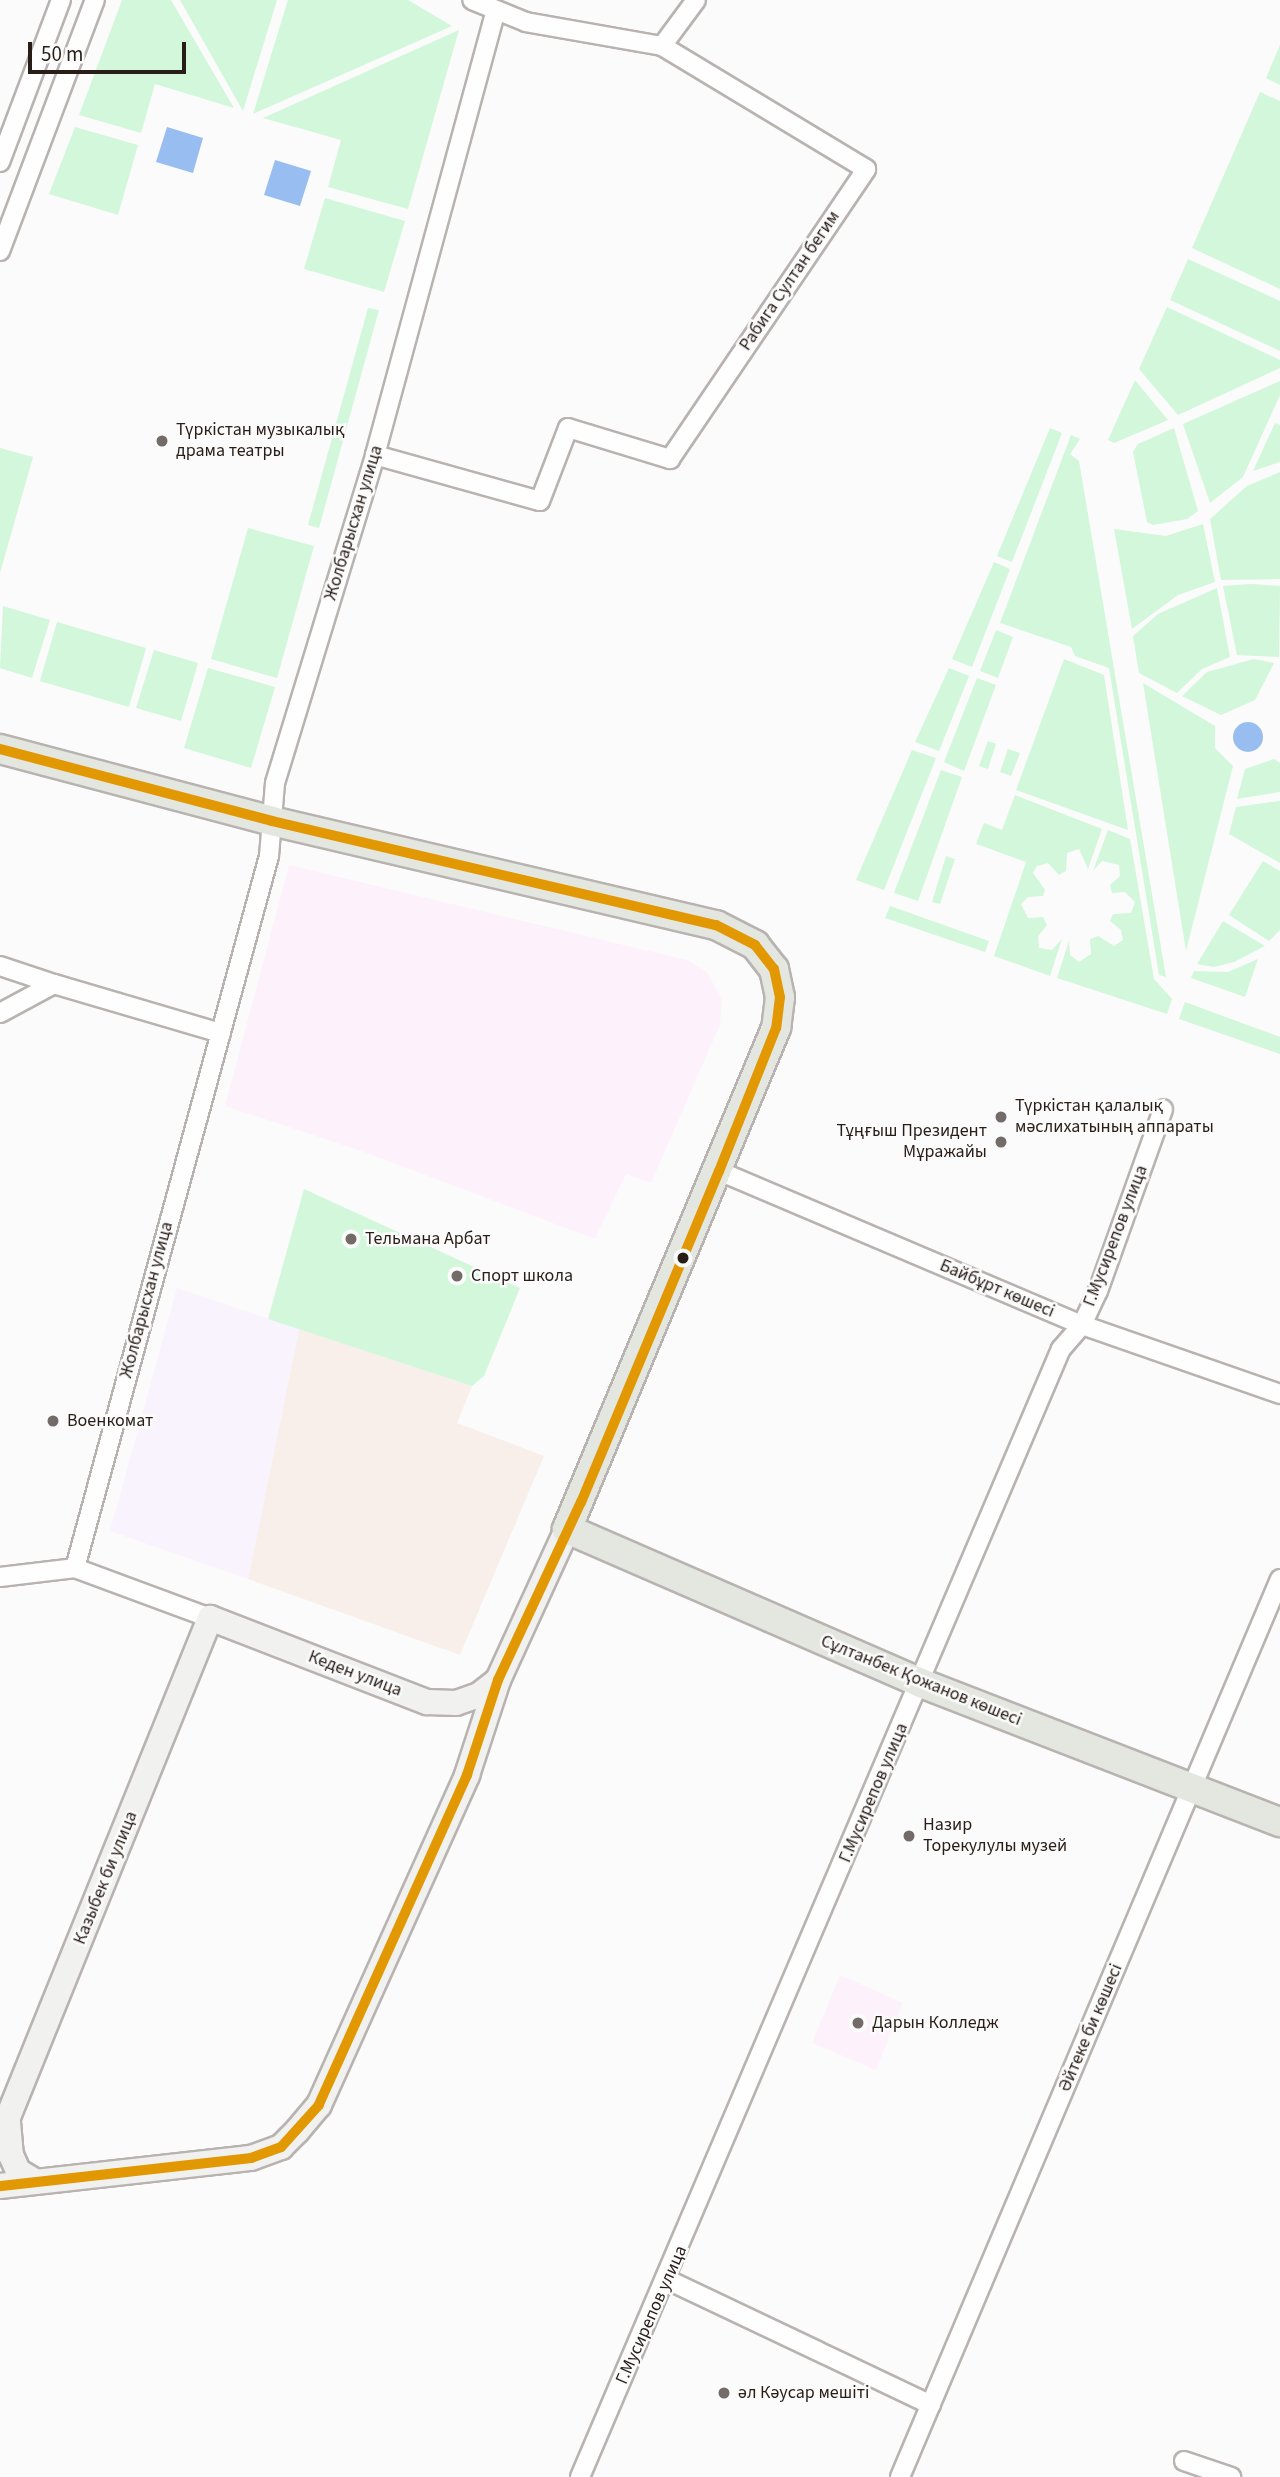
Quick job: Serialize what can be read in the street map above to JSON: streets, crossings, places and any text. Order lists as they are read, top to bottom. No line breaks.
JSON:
{"streets":{"main road":["Кеден улица","Сұлтанбек Қожанов көшесі","Казыбек би улица"],"street":["Рабига Султан бегим","Жолбарысхан улица","Г.Мусирепов улица","Байбұрт көшесі","Әйтеке би көшесі"]},"crossings":[["Рабига Султан бегим","Жолбарысхан улица"],["Г.Мусирепов улица","Байбұрт көшесі"],["Г.Мусирепов улица","Сұлтанбек Қожанов көшесі"],["Кеден улица","Казыбек би улица"],["Сұлтанбек Қожанов көшесі","Әйтеке би көшесі"]],"places":["Түркістан музыкалық драма театры","Түркістан қалалық мәслихатының аппараты","Тұңғыш Президент Мұражайы","Тельмана Арбат","Спорт школа","Военкомат","Назир Торекулулы музей","Дарын Колледж","әл Кәусар мешіті"],"scale_bar":"50 m"}
